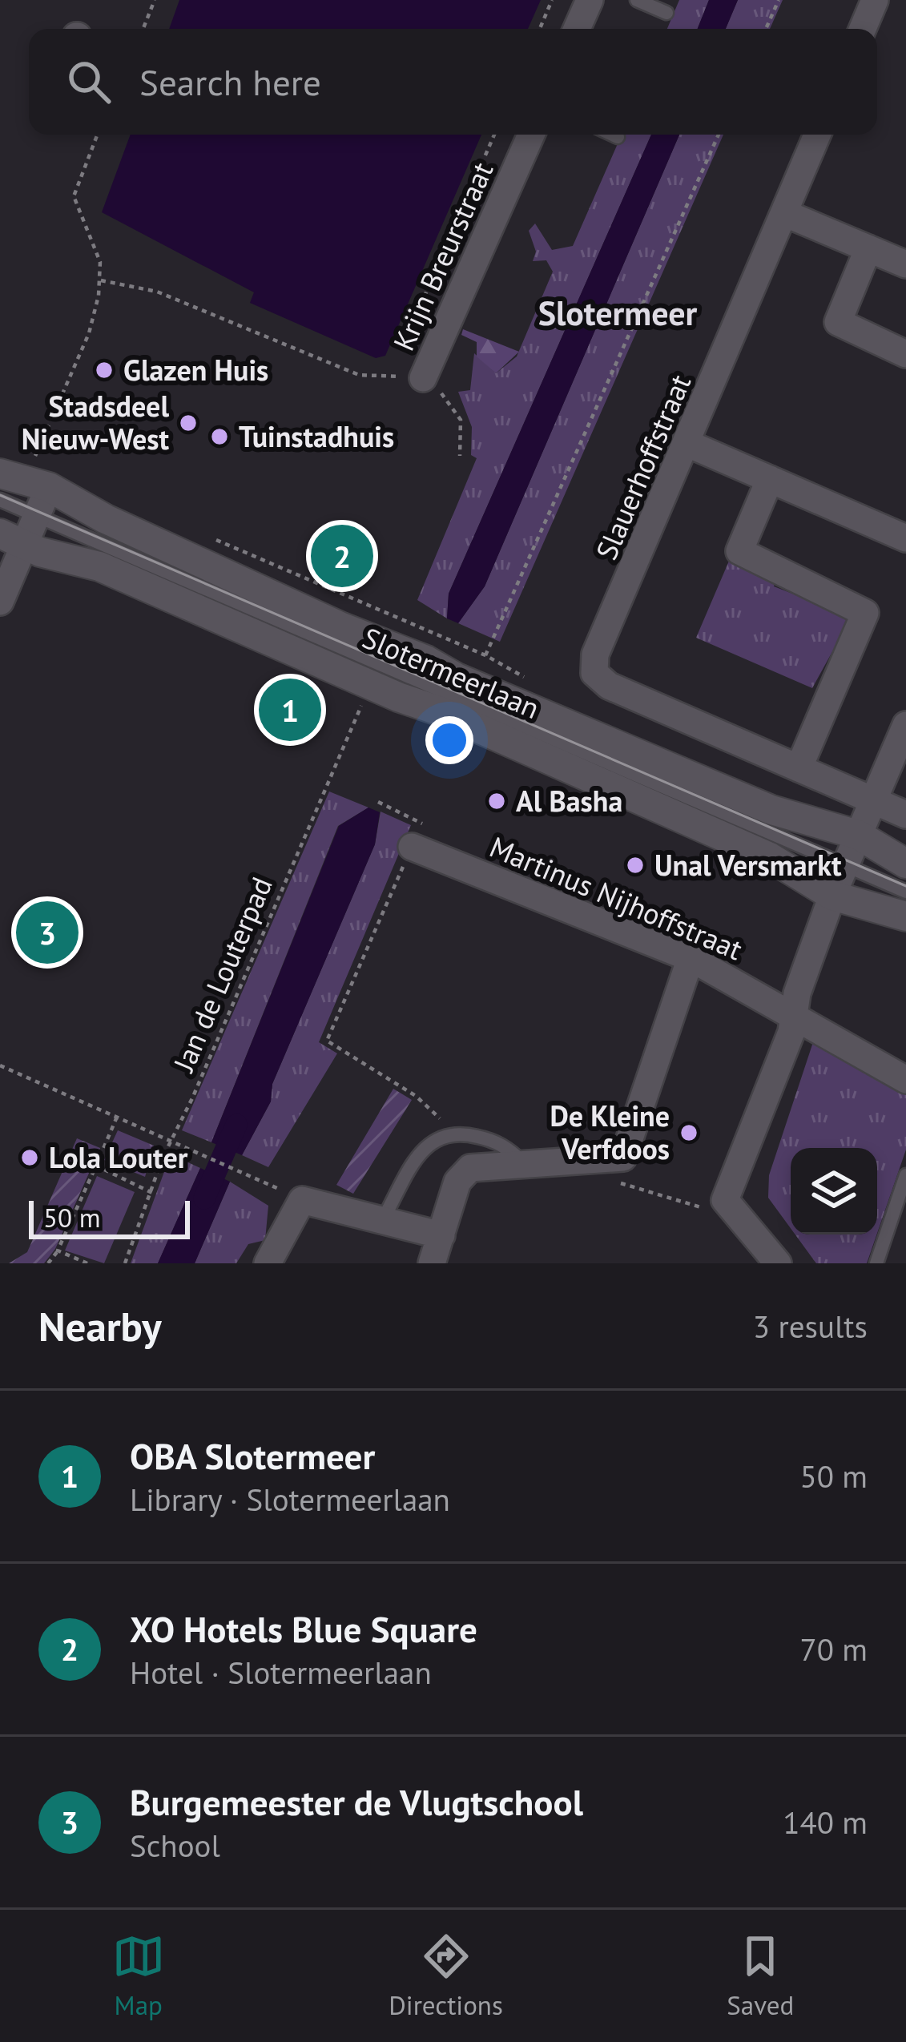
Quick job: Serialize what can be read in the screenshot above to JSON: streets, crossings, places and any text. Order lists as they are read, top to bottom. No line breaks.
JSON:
{"streets":{"main road":["Slotermeerlaan"],"street":["Krijn Breurstraat","Slauerhoffstraat","Martinus Nijhoffstraat"],"path":["Jan de Louterpad"]},"districts":["Slotermeer"],"places":["Glazen Huis","Stadsdeel Nieuw-West","Tuinstadhuis","Al Basha","Unal Versmarkt","De Kleine Verfdoos","Lola Louter"],"scale_bar":"50 m","page":{"search":"Search here","pins":["2","1","3"],"scale":"50 m","heading":["Nearby","3 results"],"list":[{"mark":"1","name":"OBA Slotermeer","note":"Library · Slotermeerlaan","value":"50 m"},{"mark":"2","name":"XO Hotels Blue Square","note":"Hotel · Slotermeerlaan","value":"70 m"},{"mark":"3","name":"Burgemeester de Vlugtschool","note":"School","value":"140 m"}],"nav":["Map","Directions","Saved"]}}
